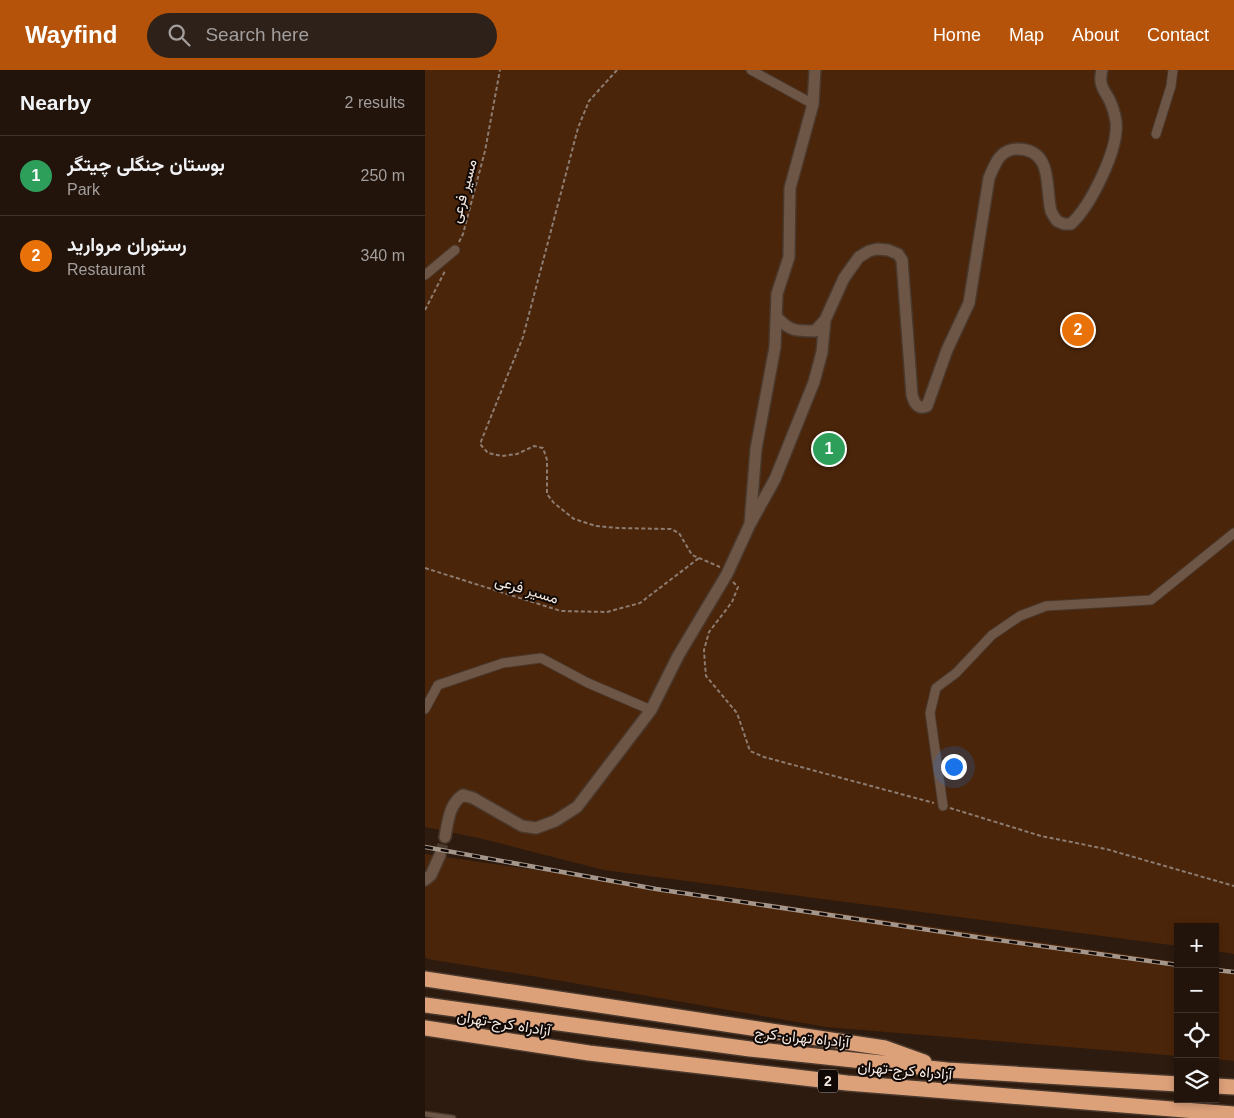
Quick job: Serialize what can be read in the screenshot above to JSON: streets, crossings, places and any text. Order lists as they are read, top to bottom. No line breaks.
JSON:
{"streets":{"highway":["آزادراه کرج-تهران","آزادراه تهران-کرج","2"],"path":["مسیر فرعی"]},"page":{"header":"Wayfind","search":"Search here","nav":["Home","Map","About","Contact"],"heading":["Nearby","2 results"],"list":[{"mark":"1","name":"بوستان جنگلی چیتگر","note":"Park","value":"250 m"},{"mark":"2","name":"رستوران مروارید","note":"Restaurant","value":"340 m"}],"pins":["2","1"],"map_buttons":["+","−"]}}
